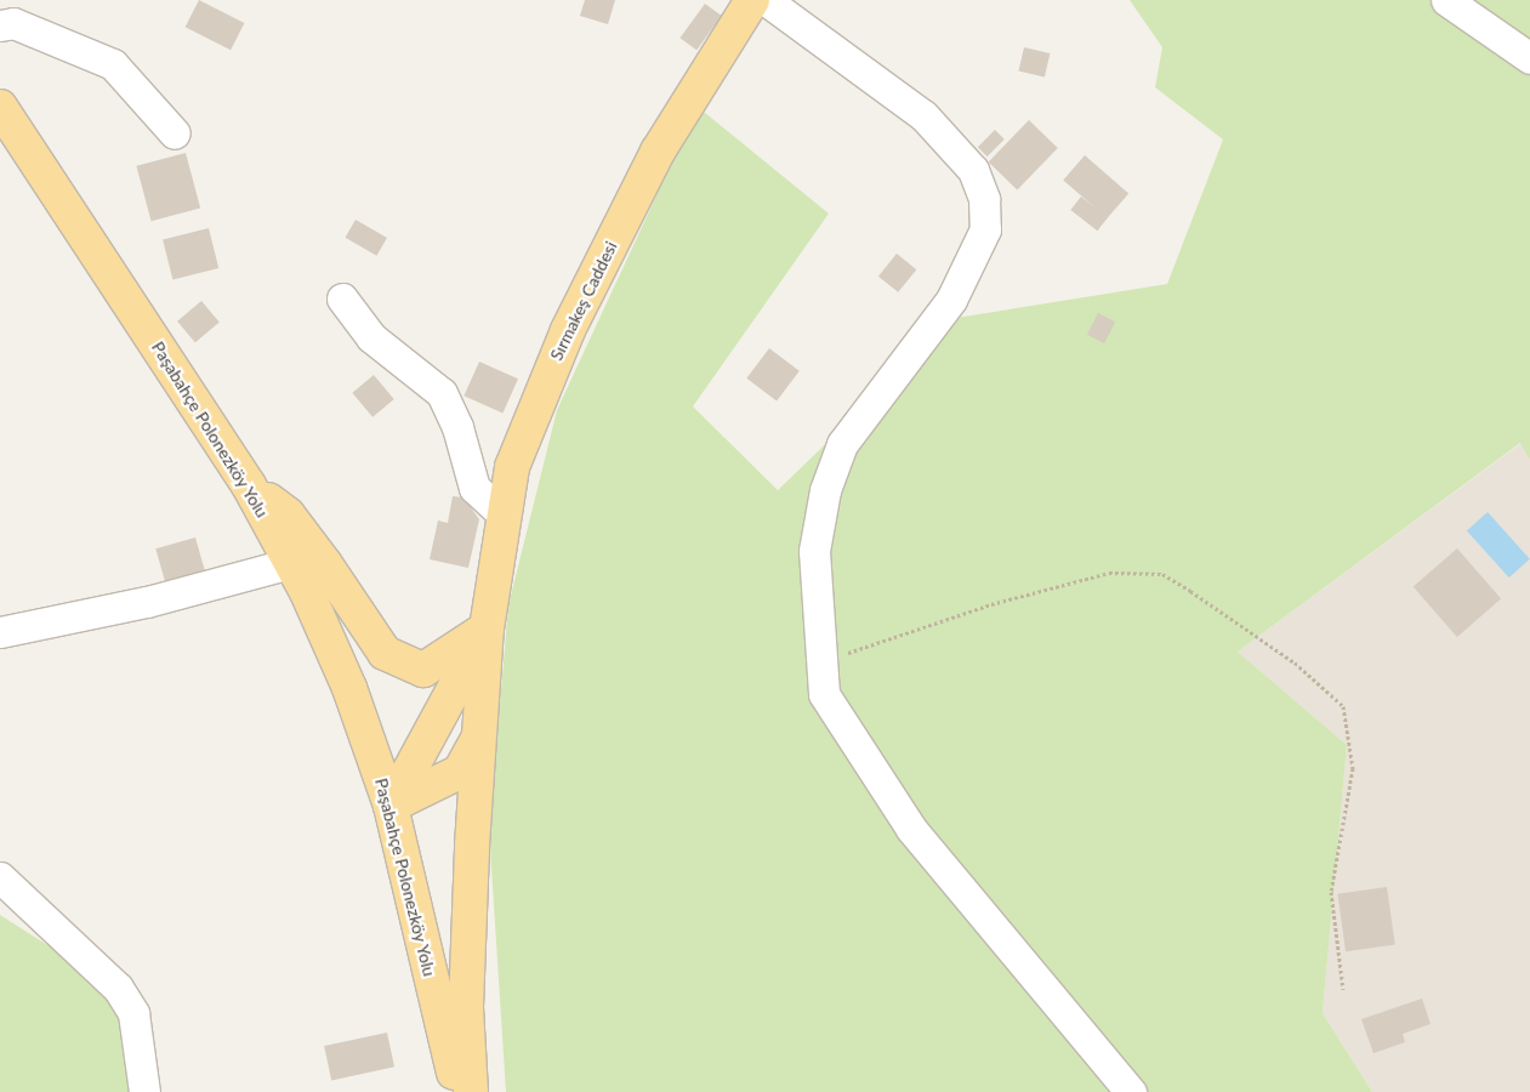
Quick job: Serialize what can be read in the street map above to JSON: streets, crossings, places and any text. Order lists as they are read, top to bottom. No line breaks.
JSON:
{"streets":{"main road":["Sırmakeş Caddesi","Paşabahçe Polonezköy Yolu"]}}
